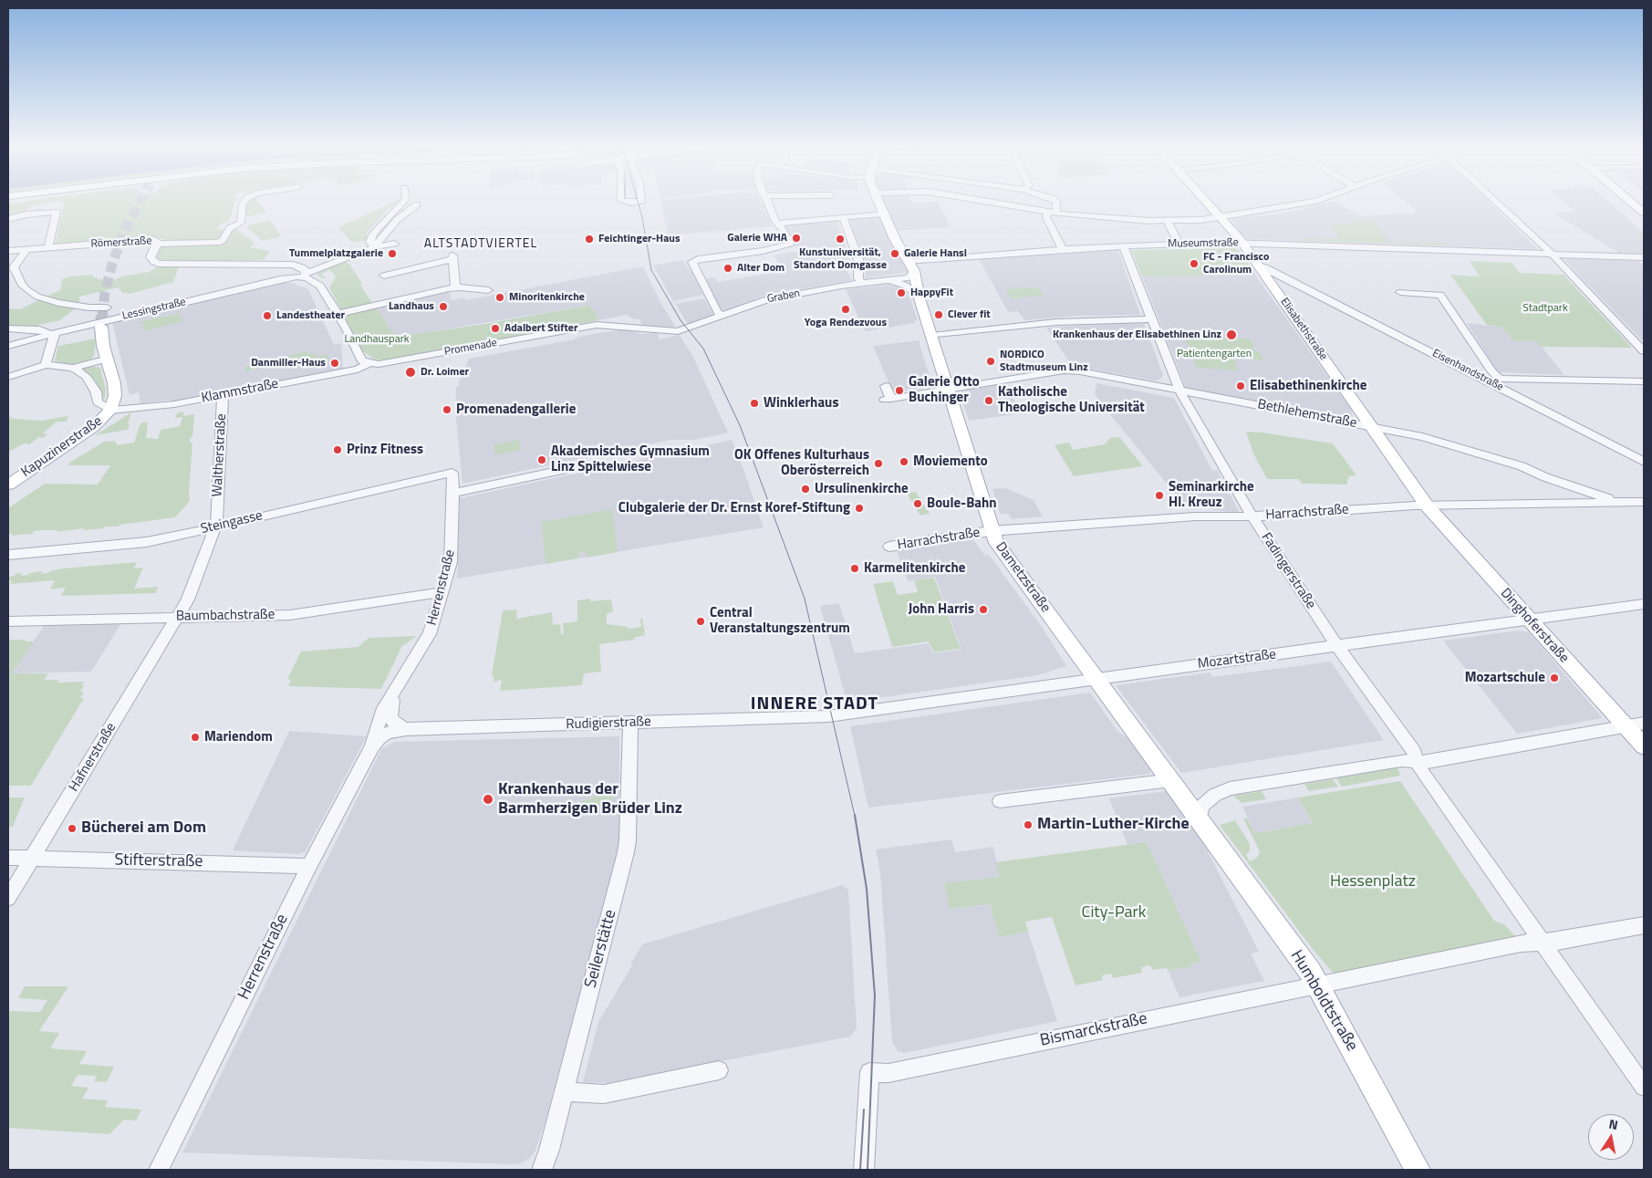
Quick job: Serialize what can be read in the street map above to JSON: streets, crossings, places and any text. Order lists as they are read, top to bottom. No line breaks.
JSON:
{"streets":{"main road":["Elisabethstraße","Kapuzinerstraße","Dametzstraße","Dinghoferstraße","Humboldtstraße"],"street":["Römerstraße","Museumstraße","Graben","Lessingstraße","Promenade","Eisenhandstraße","Klammstraße","Bethlehemstraße","Waltherstraße","Harrachstraße","Steingasse","Fadingerstraße","Herrenstraße","Baumbachstraße","Mozartstraße","Rudigierstraße","Hafnerstraße","Stifterstraße","Seilerstätte","Bismarckstraße"]},"crossings":[["Römerstraße","Lessingstraße"],["Museumstraße","Graben"],["Museumstraße","Elisabethstraße"],["Museumstraße","Fadingerstraße"],["Graben","Promenade"],["Graben","Dametzstraße"],["Elisabethstraße","Eisenhandstraße"],["Elisabethstraße","Bethlehemstraße"],["Elisabethstraße","Harrachstraße"],["Elisabethstraße","Dinghoferstraße"],["Promenade","Klammstraße"],["Klammstraße","Kapuzinerstraße"],["Klammstraße","Waltherstraße"],["Bethlehemstraße","Harrachstraße"],["Bethlehemstraße","Fadingerstraße"],["Bethlehemstraße","Dametzstraße"],["Waltherstraße","Steingasse"],["Waltherstraße","Baumbachstraße"],["Waltherstraße","Hafnerstraße"],["Harrachstraße","Fadingerstraße"],["Harrachstraße","Dametzstraße"],["Harrachstraße","Dinghoferstraße"],["Steingasse","Herrenstraße"],["Fadingerstraße","Mozartstraße"],["Dametzstraße","Mozartstraße"],["Dametzstraße","Humboldtstraße"],["Herrenstraße","Baumbachstraße"],["Herrenstraße","Rudigierstraße"],["Herrenstraße","Stifterstraße"],["Baumbachstraße","Hafnerstraße"],["Dinghoferstraße","Mozartstraße"],["Mozartstraße","Rudigierstraße"],["Rudigierstraße","Seilerstätte"],["Hafnerstraße","Stifterstraße"],["Humboldtstraße","Bismarckstraße"]],"districts":["ALTSTADTVIERTEL","INNERE STADT"],"parks":["Stadtpark","Landhauspark","Patientengarten","Hessenplatz","City-Park"],"places":["Galerie WHA","Feichtinger-Haus","Kunstuniversität, Standort Domgasse","Tummelplatzgalerie","Galerie Hansl","FC - Francisco Carolinum","Alter Dom","HappyFit","Minoritenkirche","Landhaus","Yoga Rendezvous","Clever fit","Landestheater","Adalbert Stifter","Krankenhaus der Elisabethinen Linz","NORDICO Stadtmuseum Linz","Danmiller-Haus","Dr. Loimer","Elisabethinenkirche","Galerie Otto Buchinger","Katholische Theologische Universität","Winklerhaus","Promenadengallerie","Prinz Fitness","Akademisches Gymnasium Linz Spittelwiese","Moviemento","OK Offenes Kulturhaus Oberösterreich","Ursulinenkirche","Seminarkirche Hl. Kreuz","Boule-Bahn","Clubgalerie der Dr. Ernst Koref-Stiftung","Karmelitenkirche","John Harris","Central Veranstaltungszentrum","Mozartschule","Mariendom","Krankenhaus der Barmherzigen Brüder Linz","Martin-Luther-Kirche","Bücherei am Dom"],"north":"top"}
